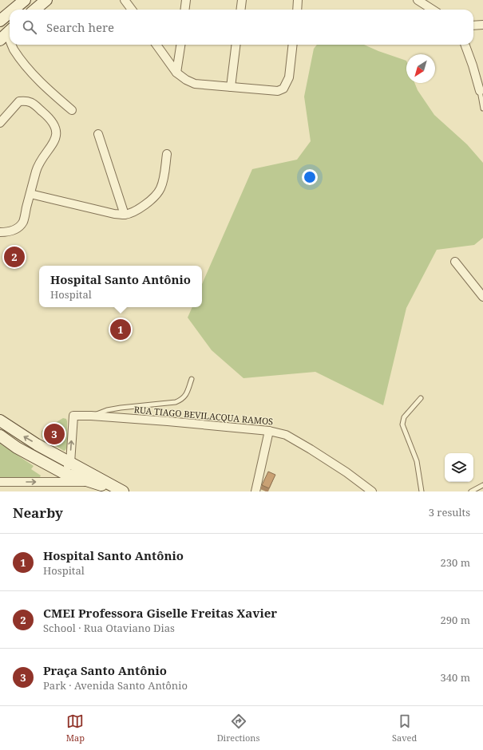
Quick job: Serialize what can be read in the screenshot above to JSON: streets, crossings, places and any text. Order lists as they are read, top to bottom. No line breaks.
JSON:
{"streets":{"street":["RUA TIAGO BEVILACQUA RAMOS"]},"north":"bottom left","page":{"search":"Search here","pins":["2","1","3"],"popup":["Hospital Santo Antônio","Hospital"],"heading":["Nearby","3 results"],"list":[{"mark":"1","name":"Hospital Santo Antônio","note":"Hospital","value":"230 m"},{"mark":"2","name":"CMEI Professora Giselle Freitas Xavier","note":"School · Rua Otaviano Dias","value":"290 m"},{"mark":"3","name":"Praça Santo Antônio","note":"Park · Avenida Santo Antônio","value":"340 m"}],"nav":["Map","Directions","Saved"]}}
